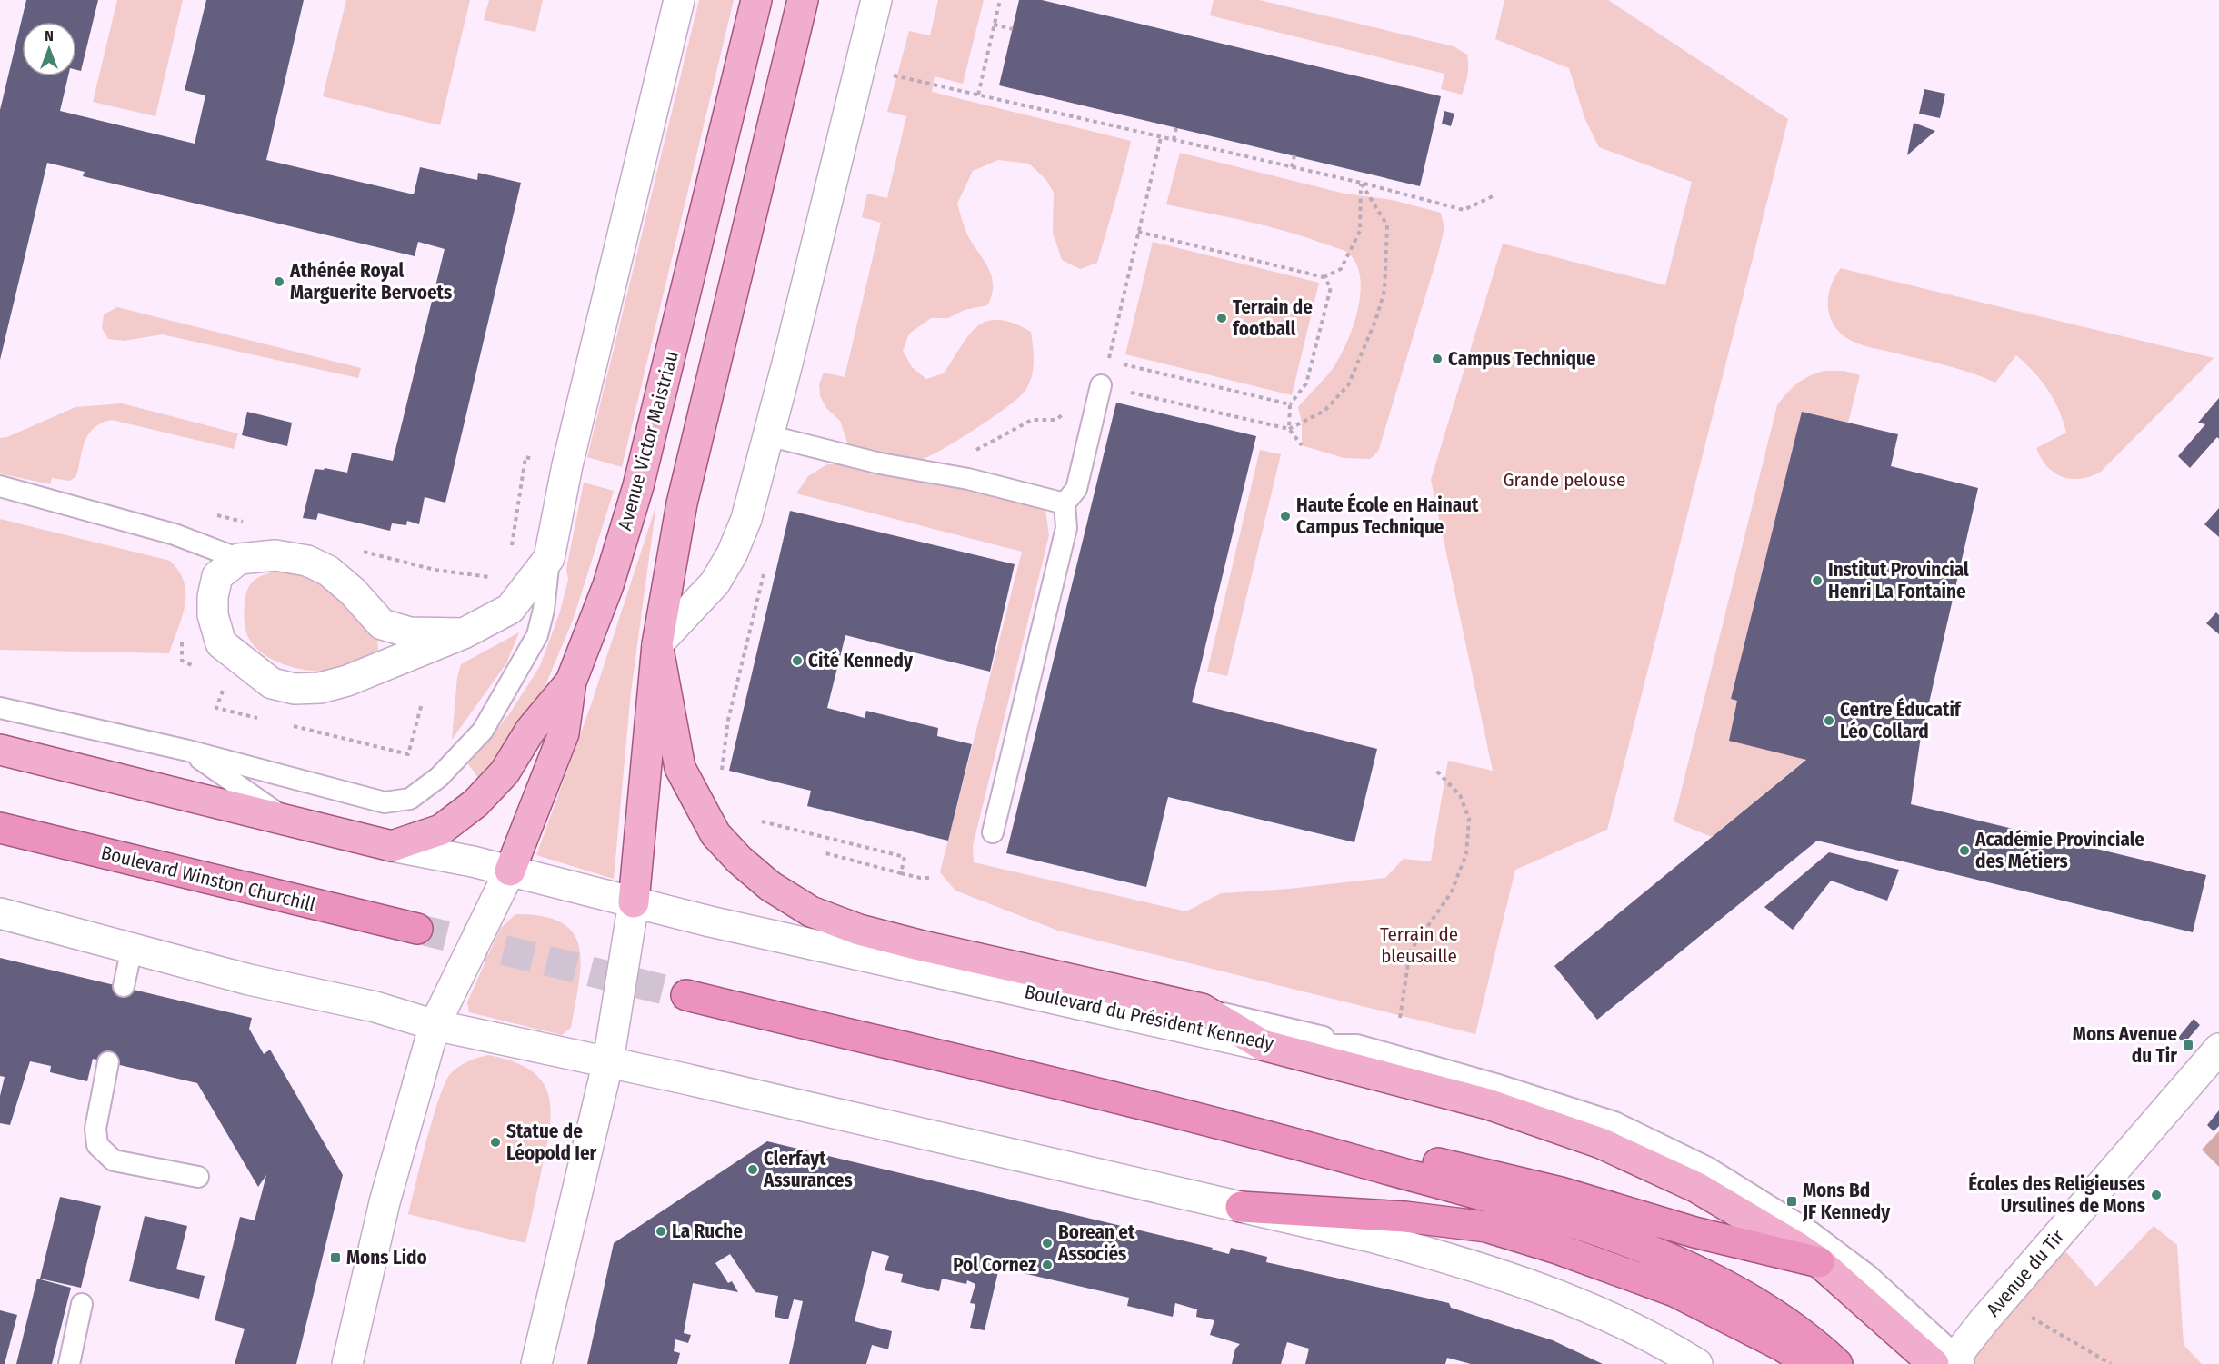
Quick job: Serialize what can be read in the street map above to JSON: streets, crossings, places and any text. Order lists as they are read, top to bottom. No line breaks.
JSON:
{"streets":{"highway":["Boulevard Winston Churchill"],"main road":["Avenue Victor Maistriau"],"street":["Boulevard du Président Kennedy","Avenue du Tir"]},"crossings":[["Avenue Victor Maistriau","Boulevard du Président Kennedy"],["Boulevard du Président Kennedy","Avenue du Tir"]],"parks":["Grande pelouse","Terrain de bleusaille"],"places":{"other":["Athénée Royal Marguerite Bervoets","Terrain de football","Campus Technique","Haute École en Hainaut Campus Technique","Institut Provincial Henri La Fontaine","Cité Kennedy","Centre Éducatif Léo Collard","Académie Provinciale des Métiers","Statue de Léopold Ier","Clerfayt Assurances","Écoles des Religieuses Ursulines de Mons","La Ruche","Borean et Associés","Pol Cornez"],"transit":["Mons Avenue du Tir","Mons Bd JF Kennedy","Mons Lido"]},"north":"top"}
